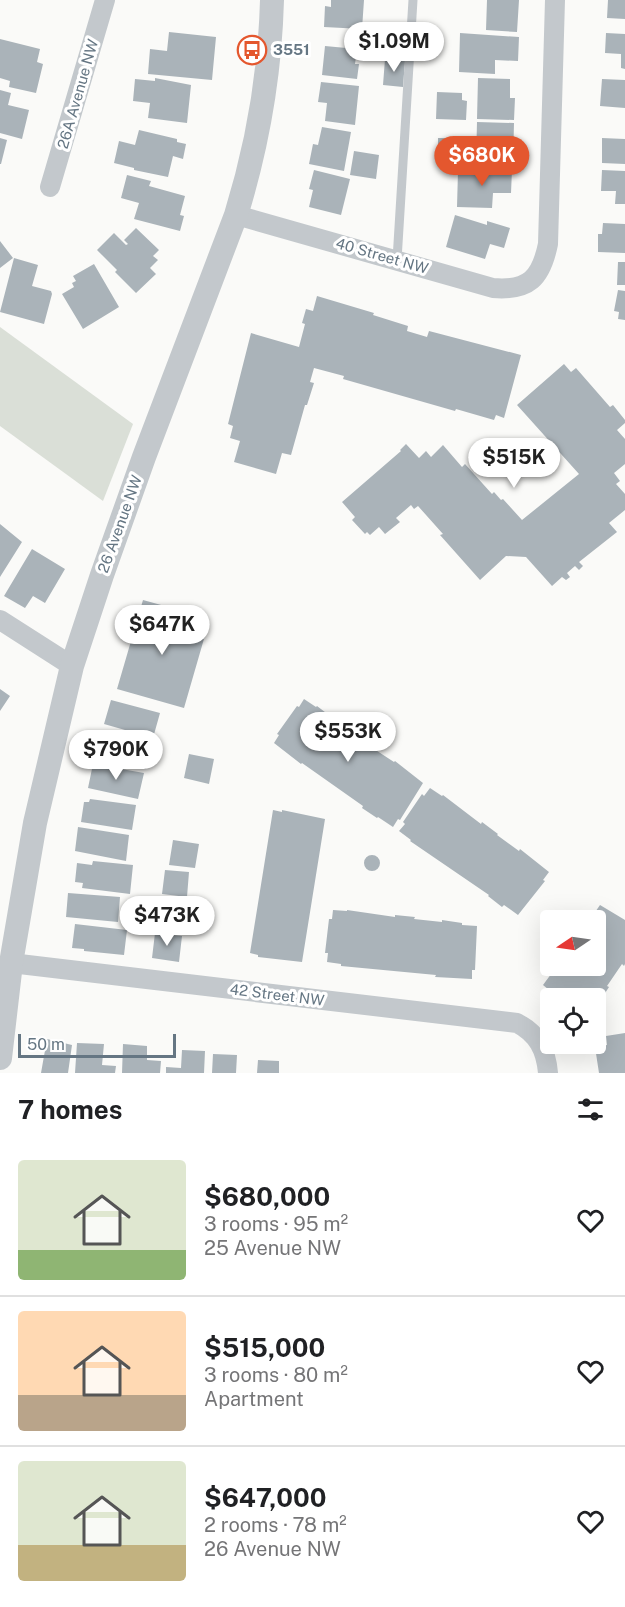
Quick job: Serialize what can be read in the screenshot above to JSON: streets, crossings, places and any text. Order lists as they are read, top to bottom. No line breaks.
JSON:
{"streets":{"street":["26A Avenue NW","40 Street NW","26 Avenue NW","42 Street NW"]},"crossings":[["40 Street NW","26 Avenue NW"],["26 Avenue NW","42 Street NW"]],"places":{"bus stop":["3551"]},"scale_bar":"50 m","north":"left","page":{"price":["$1.09M","$680K","$515K","$647K","$553K","$790K","$473K"],"scale":"50 m","heading":"7 homes","list":[{"name":"$680,000","note":"3 rooms · 95 m² · 25 Avenue NW"},{"name":"$515,000","note":"3 rooms · 80 m² · Apartment"},{"name":"$647,000","note":"2 rooms · 78 m² · 26 Avenue NW"}]}}
